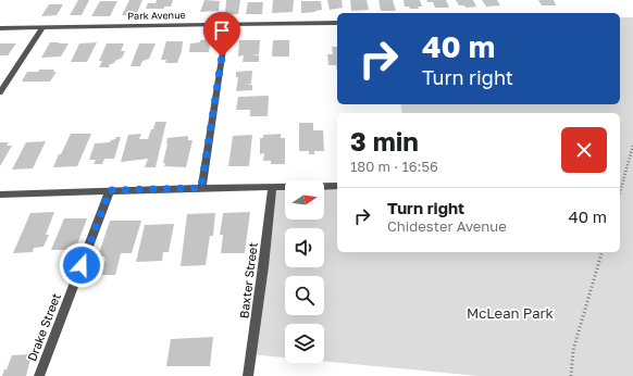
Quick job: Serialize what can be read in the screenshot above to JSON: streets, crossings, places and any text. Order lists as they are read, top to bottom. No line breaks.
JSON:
{"streets":{"street":["Park Avenue","Baxter Street","Drake Street"]},"parks":["McLean Park"],"north":"right","page":{"turn":["40 m","Turn right"],"heading":["3 min","180 m · 16:56"],"list":[{"name":"Turn right","note":"Chidester Avenue","value":"40 m"}]}}
